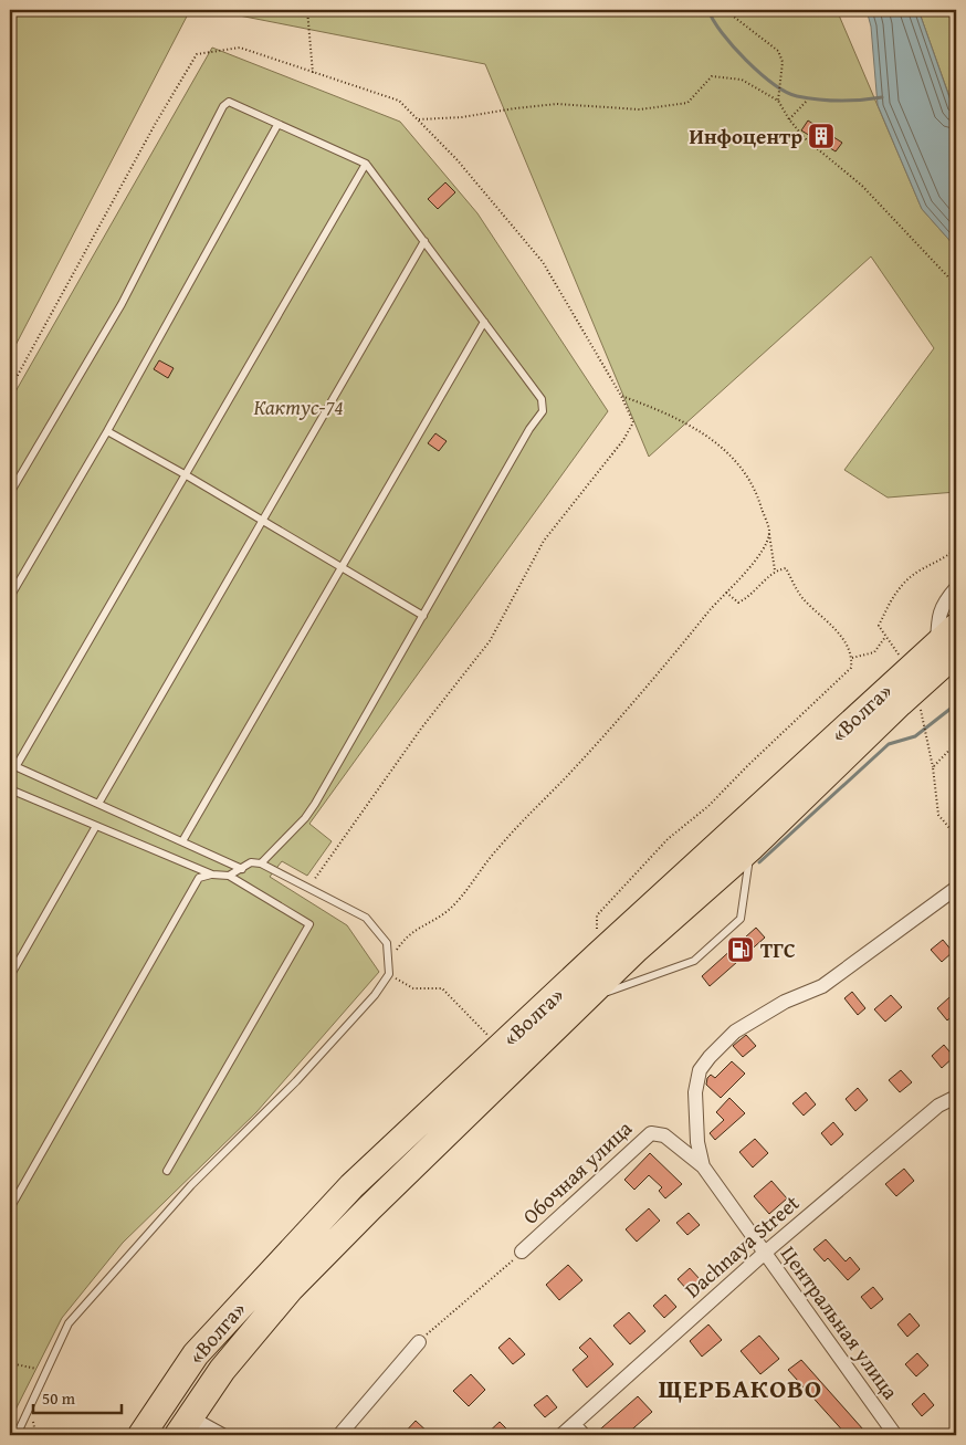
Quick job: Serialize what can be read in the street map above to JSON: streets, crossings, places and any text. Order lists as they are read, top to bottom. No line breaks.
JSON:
{"streets":{"highway":["«Волга»"],"street":["Обочная улица","Dachnaya Street","Центральная улица"]},"crossings":[["Обочная улица","Центральная улица"],["Dachnaya Street","Центральная улица"]],"districts":["ЩЕРБАКОВО"],"parks":["Кактус-74"],"places":{"building":["Инфоцентр"],"fuel station":["ТГС"]},"scale_bar":"50 m"}
